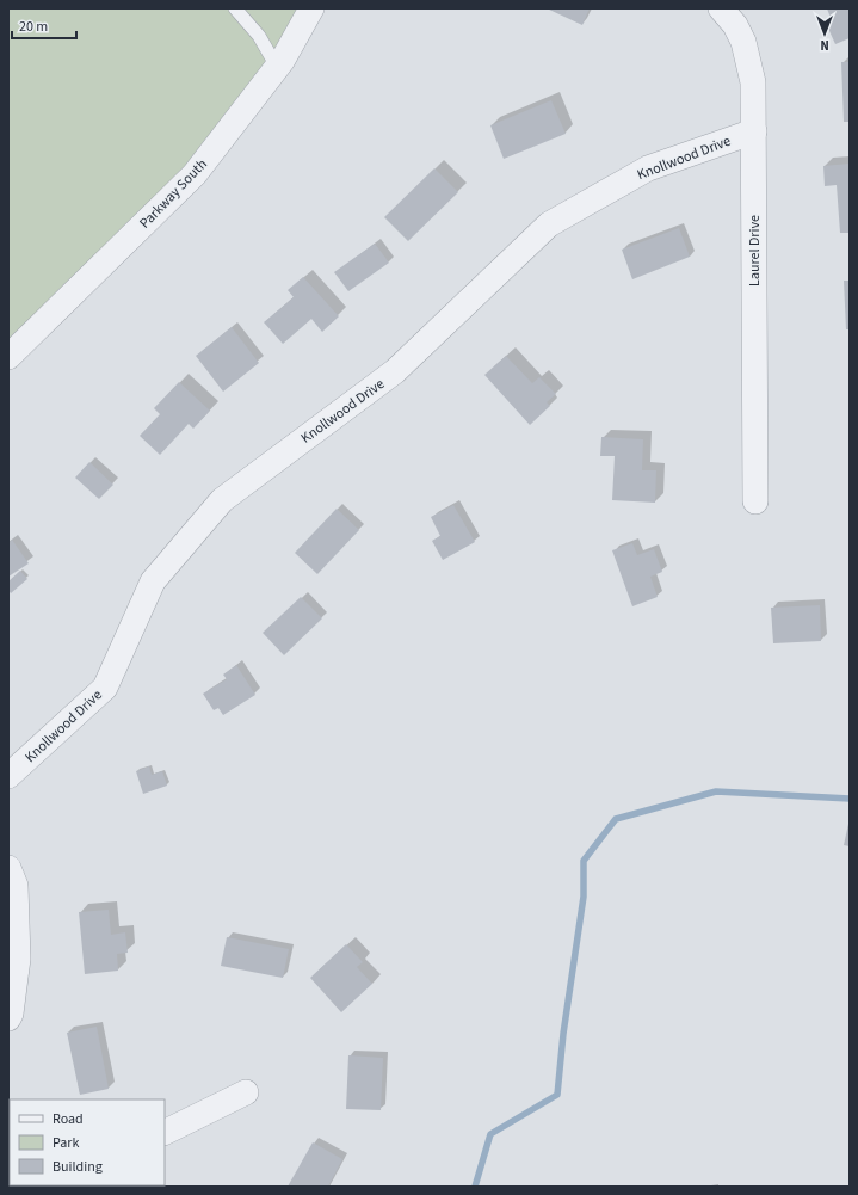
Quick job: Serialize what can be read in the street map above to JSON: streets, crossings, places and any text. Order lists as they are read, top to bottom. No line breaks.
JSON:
{"streets":{"street":["Knollwood Drive","Parkway South","Laurel Drive"]},"crossings":[["Knollwood Drive","Laurel Drive"]],"legend":["Road","Park","Building"],"scale_bar":"20 m","north":"bottom"}
